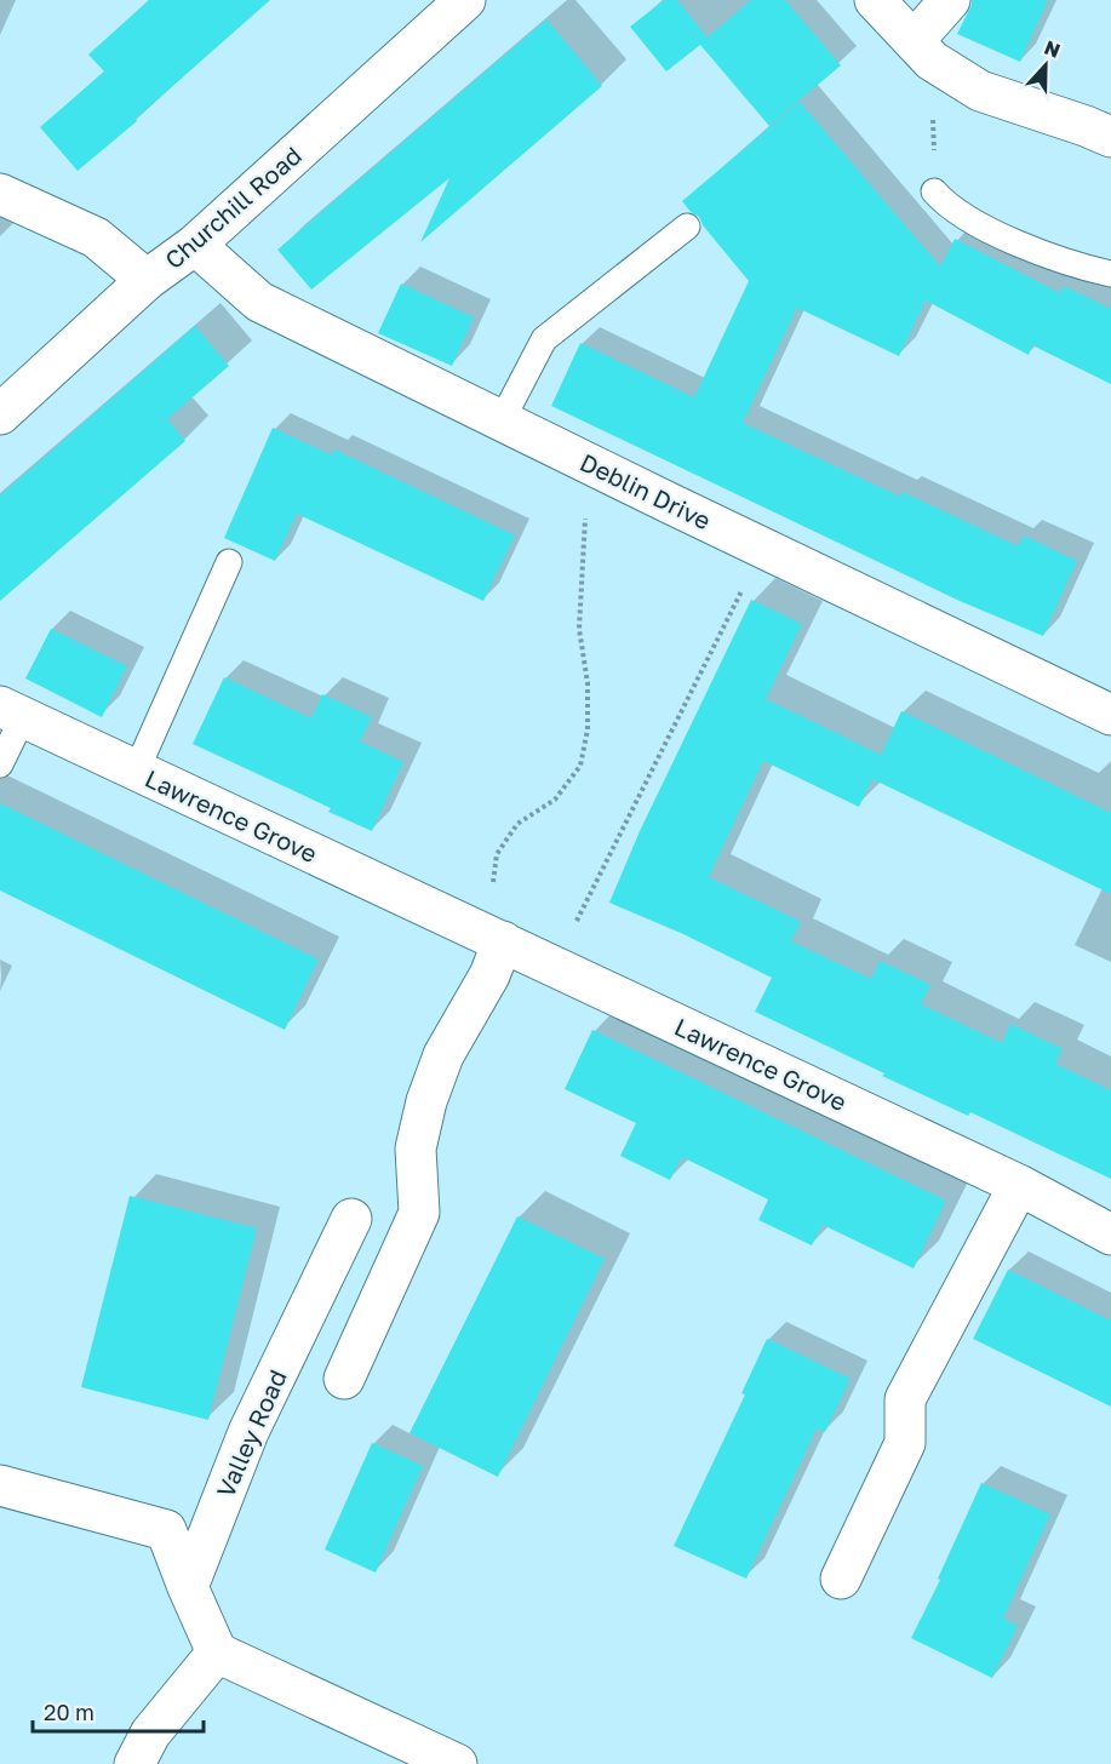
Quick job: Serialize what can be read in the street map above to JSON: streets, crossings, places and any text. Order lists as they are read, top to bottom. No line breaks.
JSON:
{"streets":{"street":["Churchill Road","Deblin Drive","Lawrence Grove","Valley Road"]},"crossings":[["Churchill Road","Deblin Drive"]],"scale_bar":"20 m","north":"top"}
